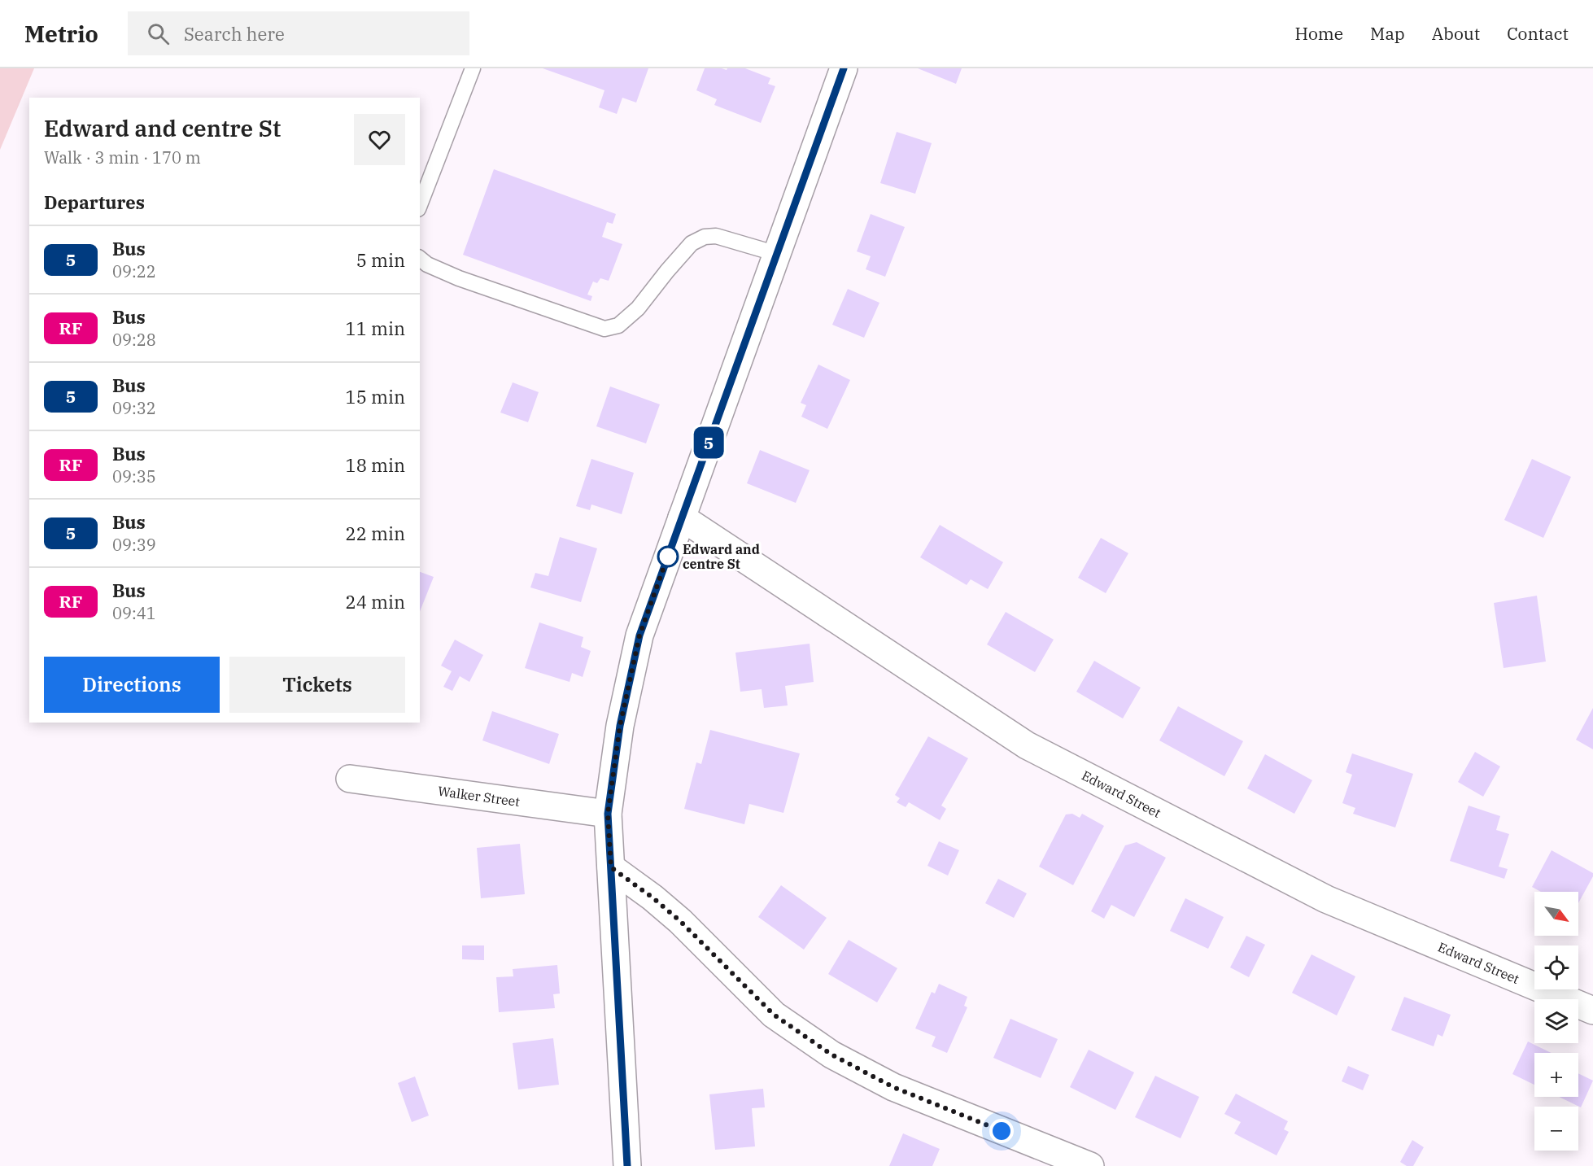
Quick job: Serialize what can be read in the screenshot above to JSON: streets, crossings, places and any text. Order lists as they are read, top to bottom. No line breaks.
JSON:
{"streets":{"street":["Edward Street","Walker Street"]},"places":["Edward and centre St"],"lines":["bus line 5"],"north":"bottom right","page":{"header":"Metrio","search":"Search here","nav":["Home","Map","About","Contact"],"on_map":"5","heading":[["Edward and centre St","Walk · 3 min · 170 m"],"Departures"],"list":[{"mark":"5","name":"Bus","note":"09:22","value":"5 min"},{"mark":"RF","name":"Bus","note":"09:28","value":"11 min"},{"mark":"5","name":"Bus","note":"09:32","value":"15 min"},{"mark":"RF","name":"Bus","note":"09:35","value":"18 min"},{"mark":"5","name":"Bus","note":"09:39","value":"22 min"},{"mark":"RF","name":"Bus","note":"09:41","value":"24 min"}],"buttons":["Directions","Tickets"],"map_buttons":["+","−"]}}
